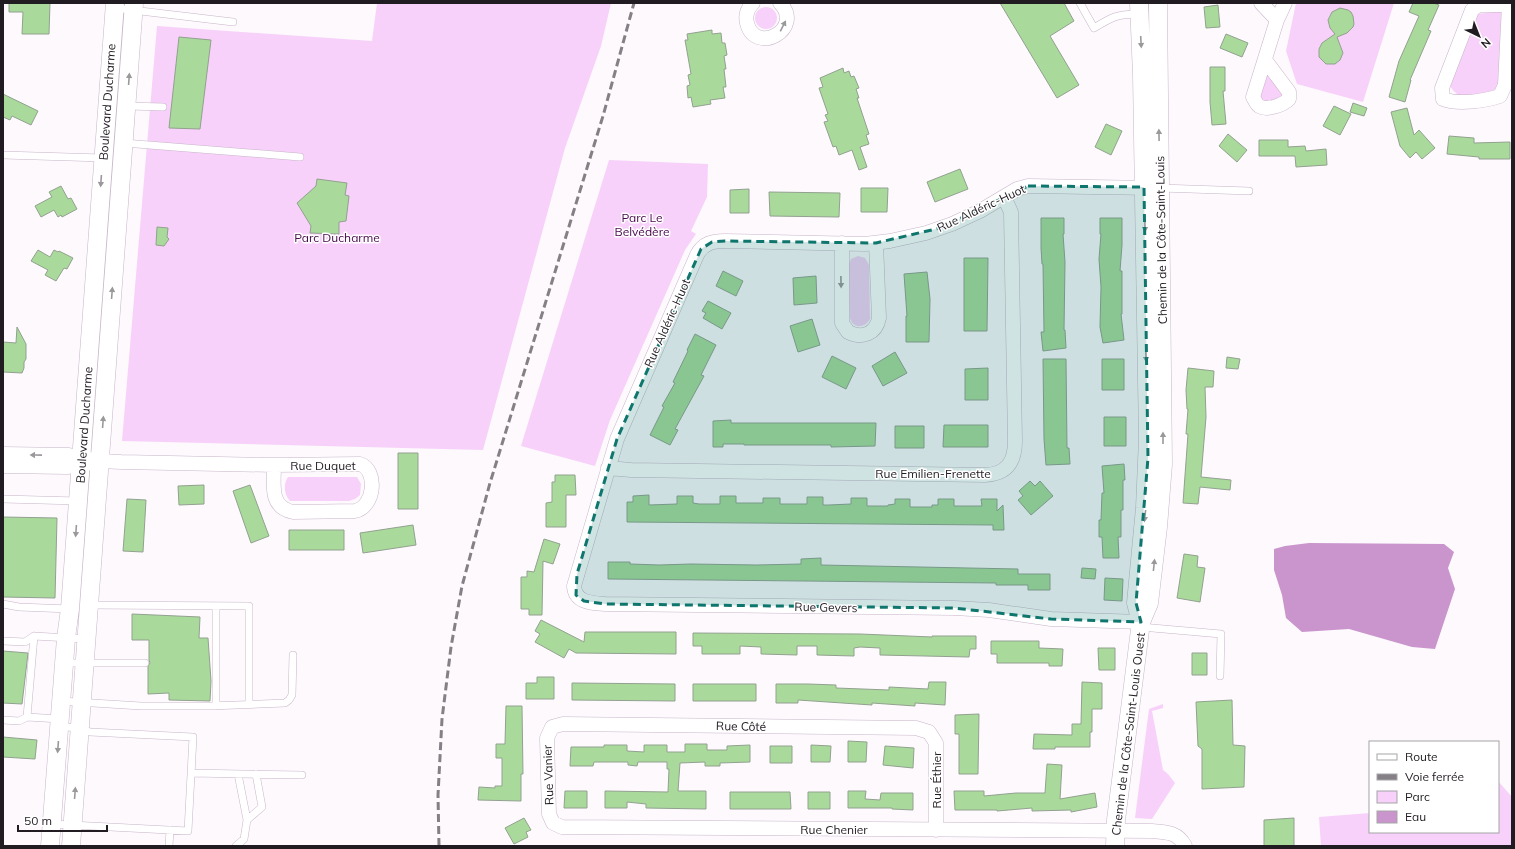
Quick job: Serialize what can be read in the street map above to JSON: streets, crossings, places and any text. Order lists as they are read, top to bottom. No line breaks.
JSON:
{"streets":{"street":["Boulevard Ducharme","Rue Aldéric-Huot","Chemin de la Côte-Saint-Louis","Rue Duquet","Rue Emilien-Frenette","Rue Gevers","Rue Côté","Chemin de la Côte-Saint-Louis Ouest","Rue Vanier","Rue Éthier","Rue Chenier"]},"crossings":[["Boulevard Ducharme","Rue Duquet"],["Rue Aldéric-Huot","Chemin de la Côte-Saint-Louis"],["Rue Aldéric-Huot","Rue Emilien-Frenette"],["Rue Aldéric-Huot","Rue Gevers"],["Chemin de la Côte-Saint-Louis","Chemin de la Côte-Saint-Louis Ouest"],["Rue Gevers","Chemin de la Côte-Saint-Louis Ouest"],["Rue Côté","Rue Vanier"],["Rue Côté","Rue Éthier"],["Chemin de la Côte-Saint-Louis Ouest","Rue Chenier"],["Rue Vanier","Rue Chenier"],["Rue Éthier","Rue Chenier"]],"parks":["Parc Le Belvédère","Parc Ducharme"],"legend":["Route","Voie ferrée","Parc","Eau"],"scale_bar":"50 m","north":"bottom right"}
